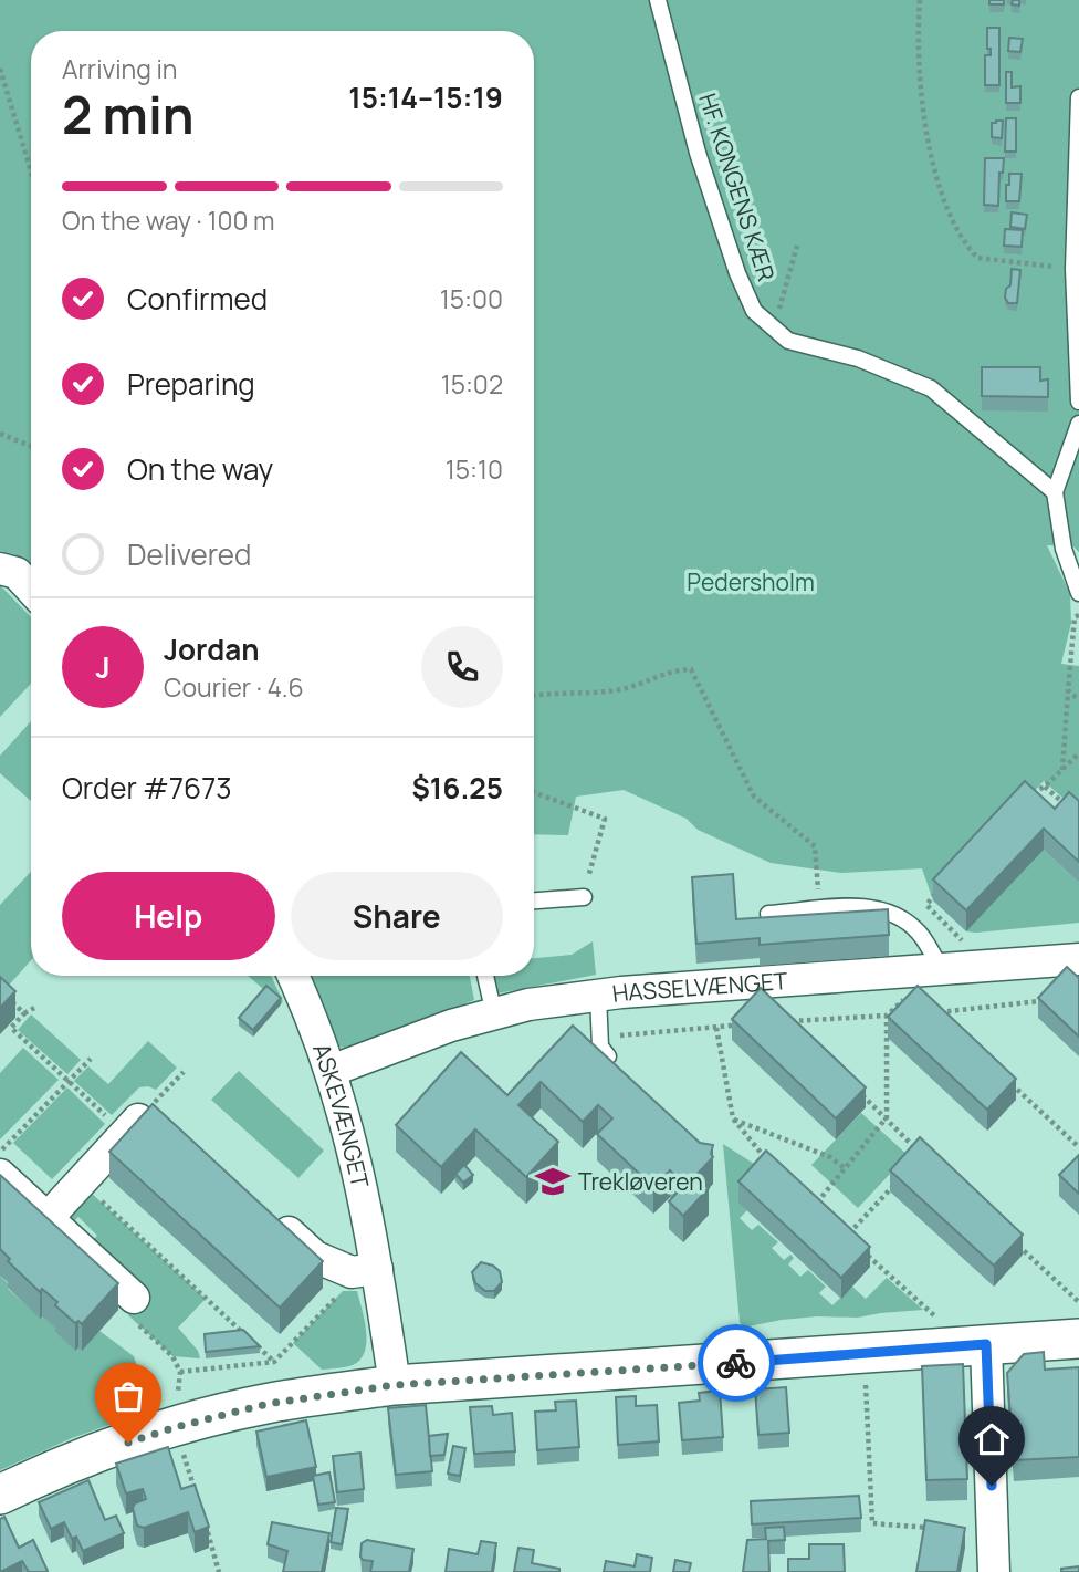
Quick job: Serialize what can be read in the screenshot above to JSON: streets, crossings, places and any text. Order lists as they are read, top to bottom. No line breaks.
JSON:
{"streets":{"street":["HASSELVÆNGET","ASKEVÆNGET"],"lane":["HF. KONGENS KÆR"]},"crossings":[["HASSELVÆNGET","ASKEVÆNGET"]],"parks":["Pedersholm"],"places":{"school or university":["Trekløveren"]},"page":{"heading":["2 min","Arriving in","15:14–15:19"],"panel":["Jordan","Courier · 4.6","Order #7673","$16.25"],"bar":"On the way · 100 m","list":[["Confirmed","15:00"],["Preparing","15:02"],["On the way","15:10"],"Delivered"],"round":"J","buttons":["Help","Share"]}}
